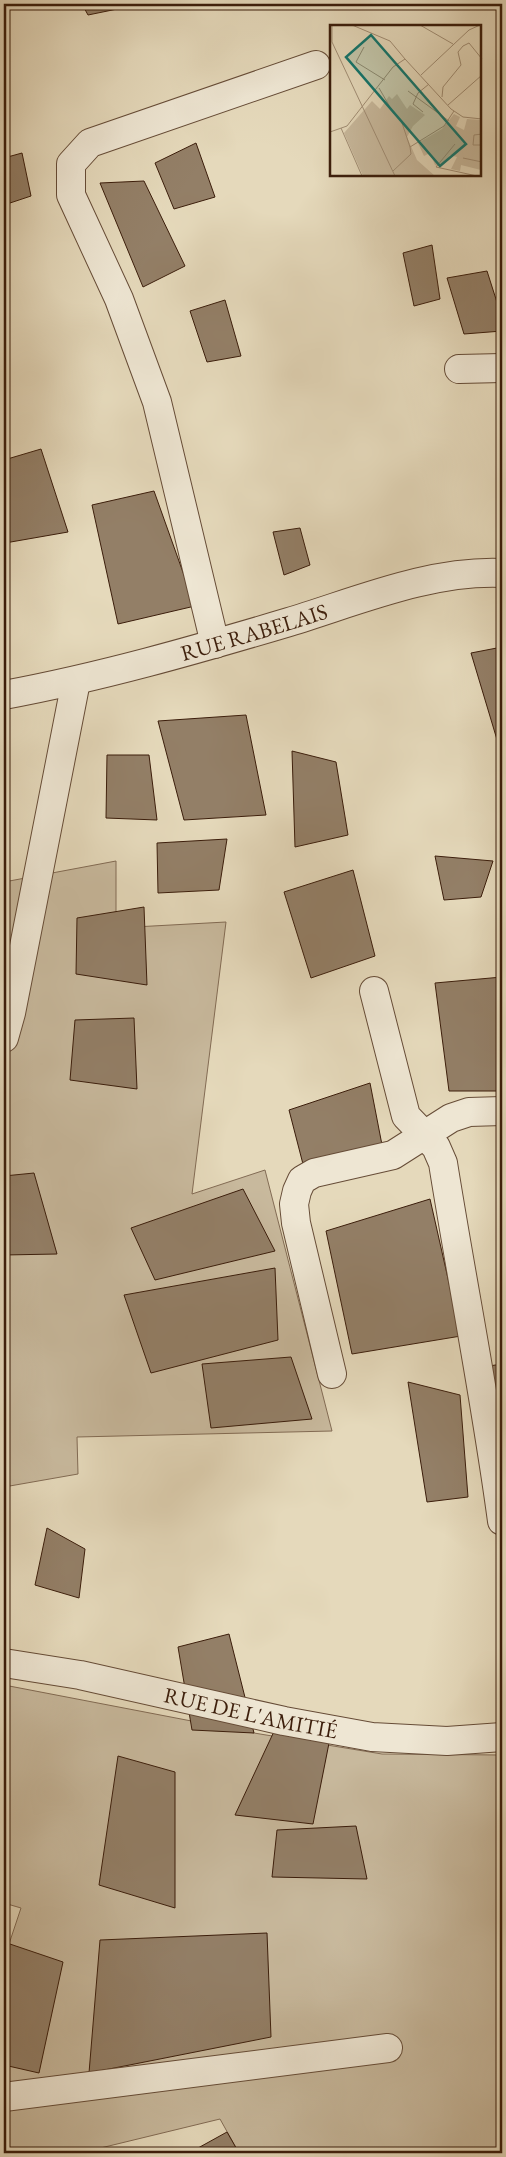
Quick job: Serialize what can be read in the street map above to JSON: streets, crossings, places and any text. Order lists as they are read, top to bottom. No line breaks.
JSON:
{"streets":{"street":["RUE RABELAIS","RUE DE L'AMITIÉ"]}}
